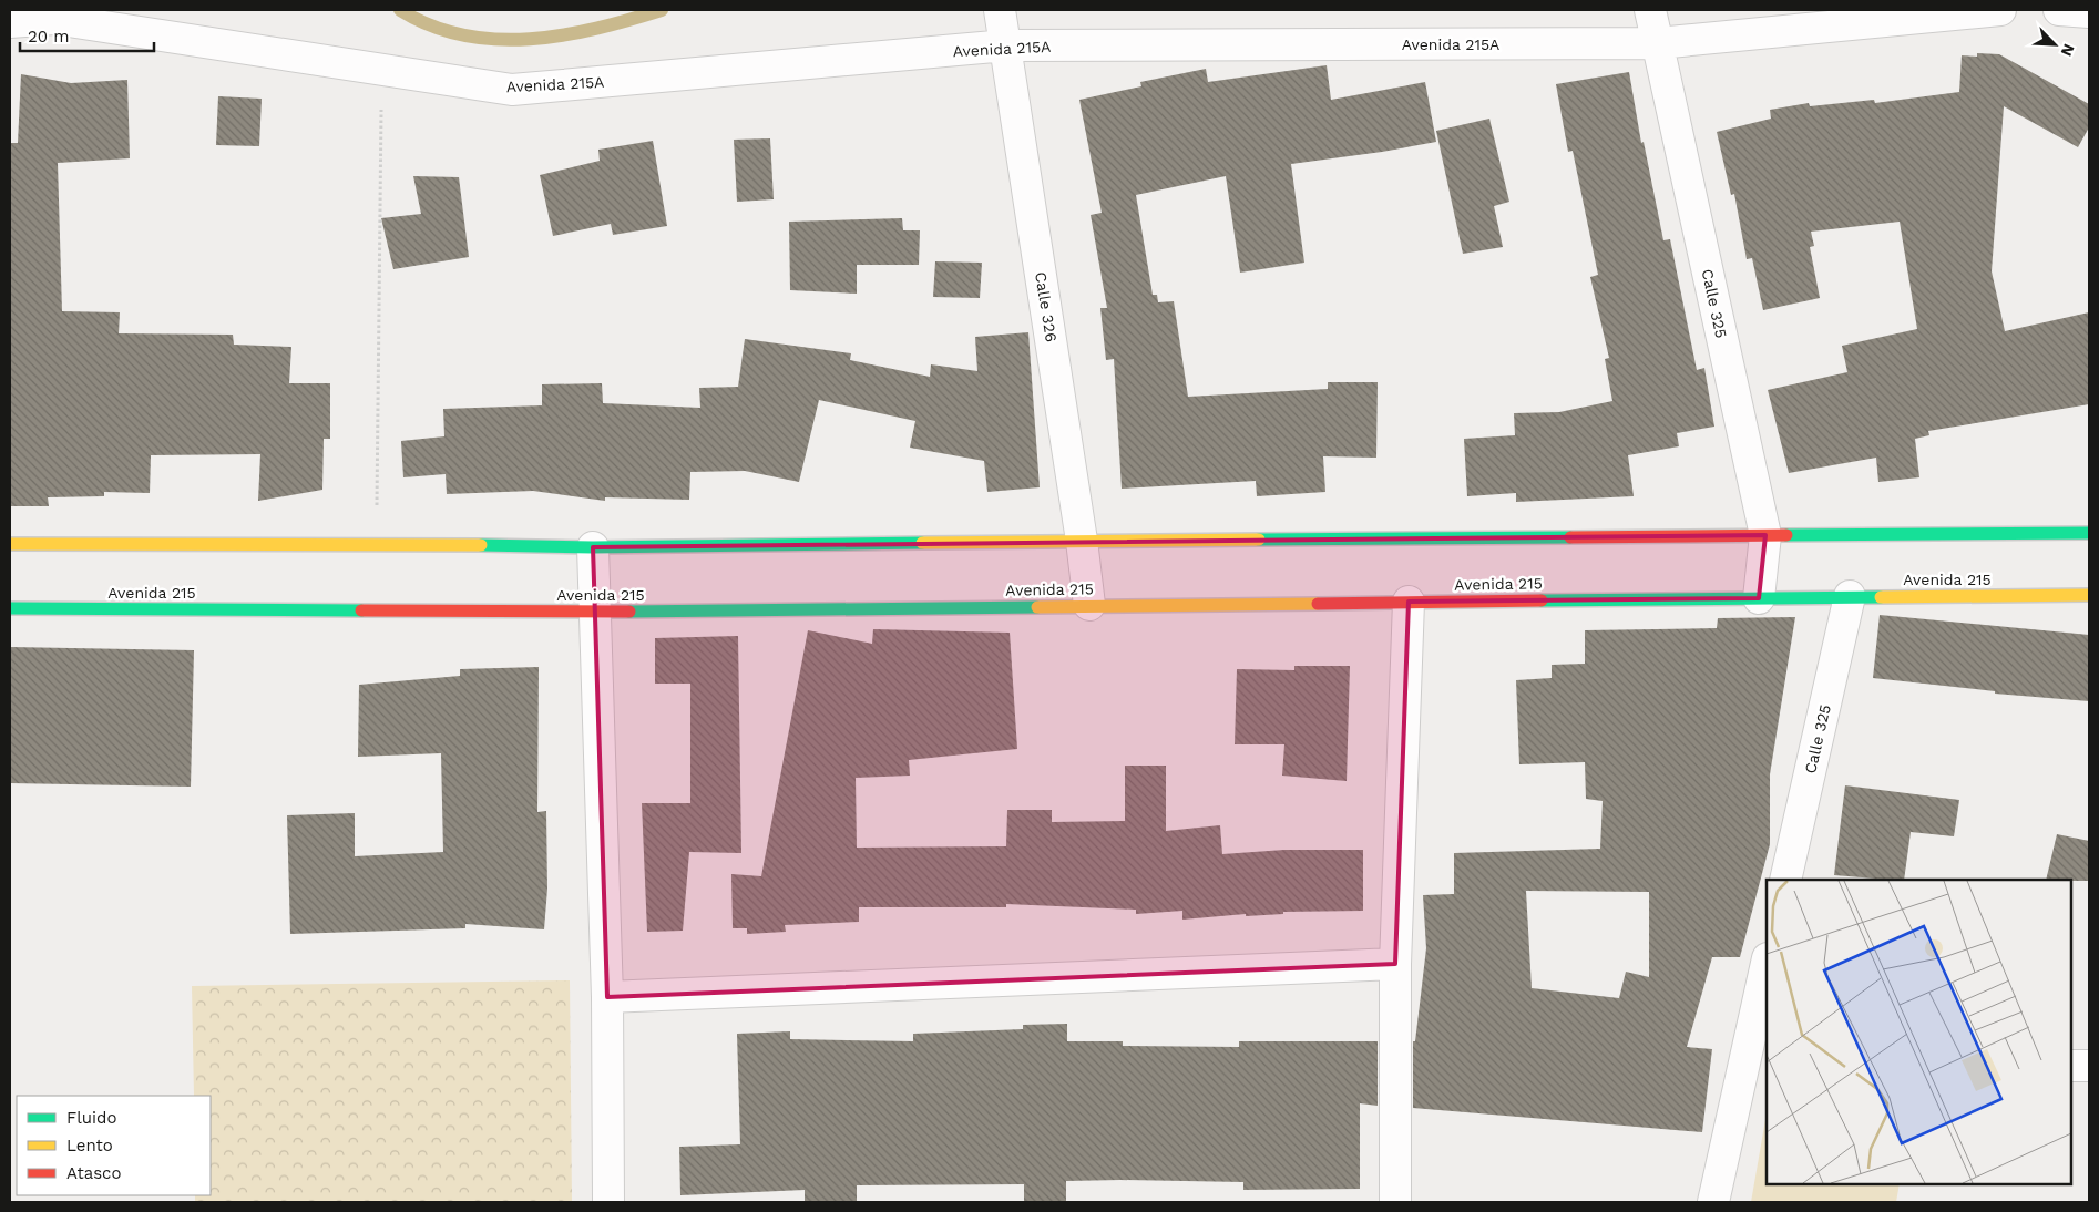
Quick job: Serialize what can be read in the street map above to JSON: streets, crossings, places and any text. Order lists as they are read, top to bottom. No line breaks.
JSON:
{"streets":{"street":["Avenida 215A","Calle 325","Calle 326","Avenida 215"]},"crossings":[["Avenida 215A","Calle 325"],["Avenida 215A","Calle 326"],["Calle 325","Avenida 215"],["Calle 326","Avenida 215"]],"legend":["Fluido","Lento","Atasco"],"scale_bar":"20 m","north":"bottom right"}
